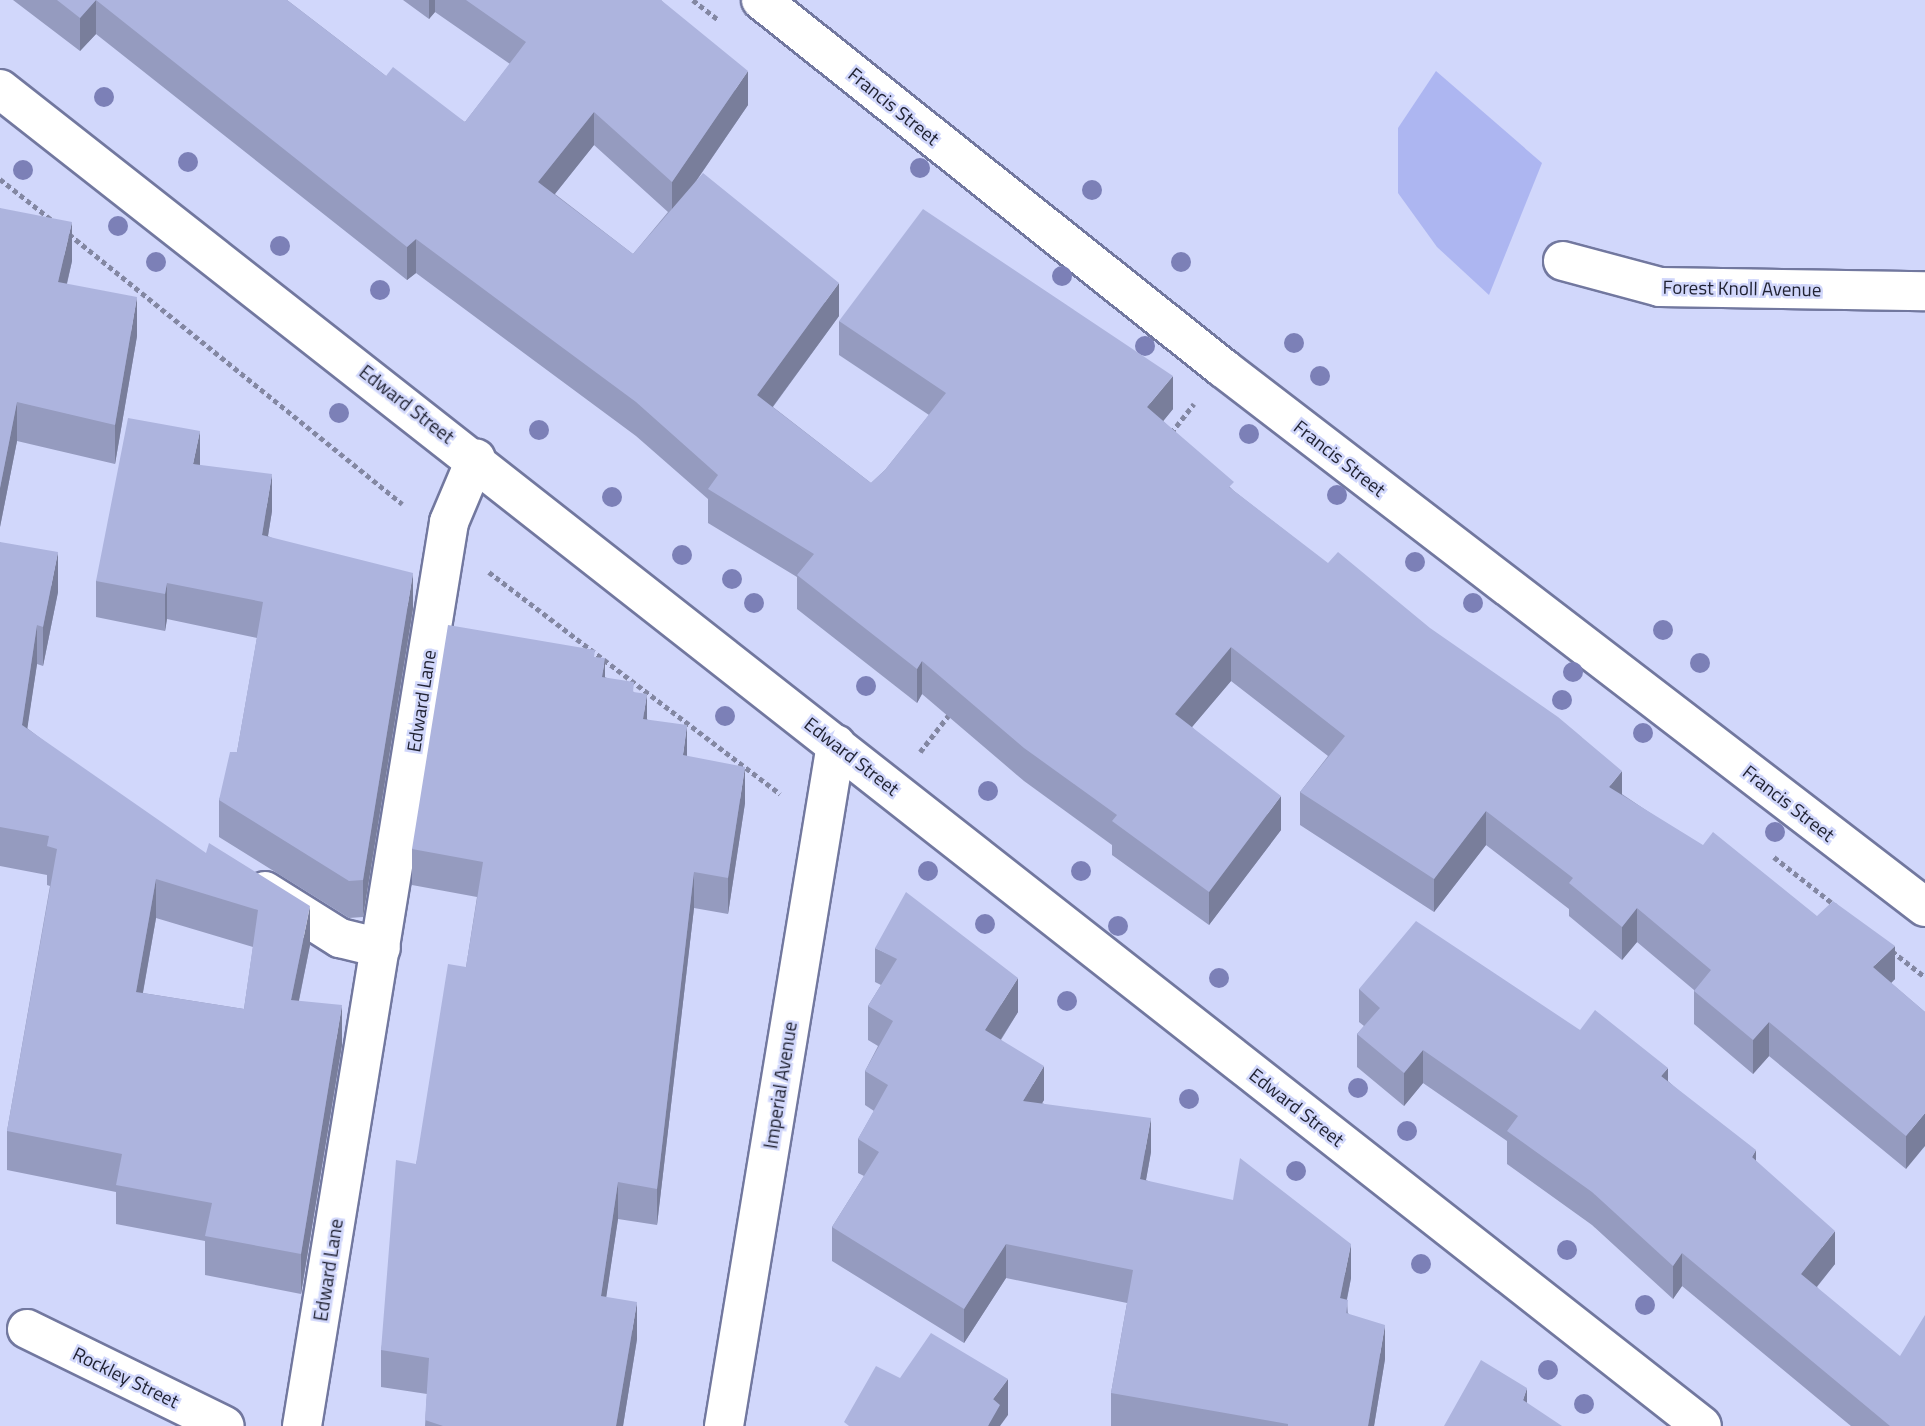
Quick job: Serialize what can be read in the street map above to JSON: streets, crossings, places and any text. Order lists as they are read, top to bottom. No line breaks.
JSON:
{"streets":{"street":["Francis Street","Forest Knoll Avenue","Edward Street","Edward Lane","Imperial Avenue","Rockley Street"]},"crossings":[["Edward Street","Edward Lane"],["Edward Street","Imperial Avenue"]]}
